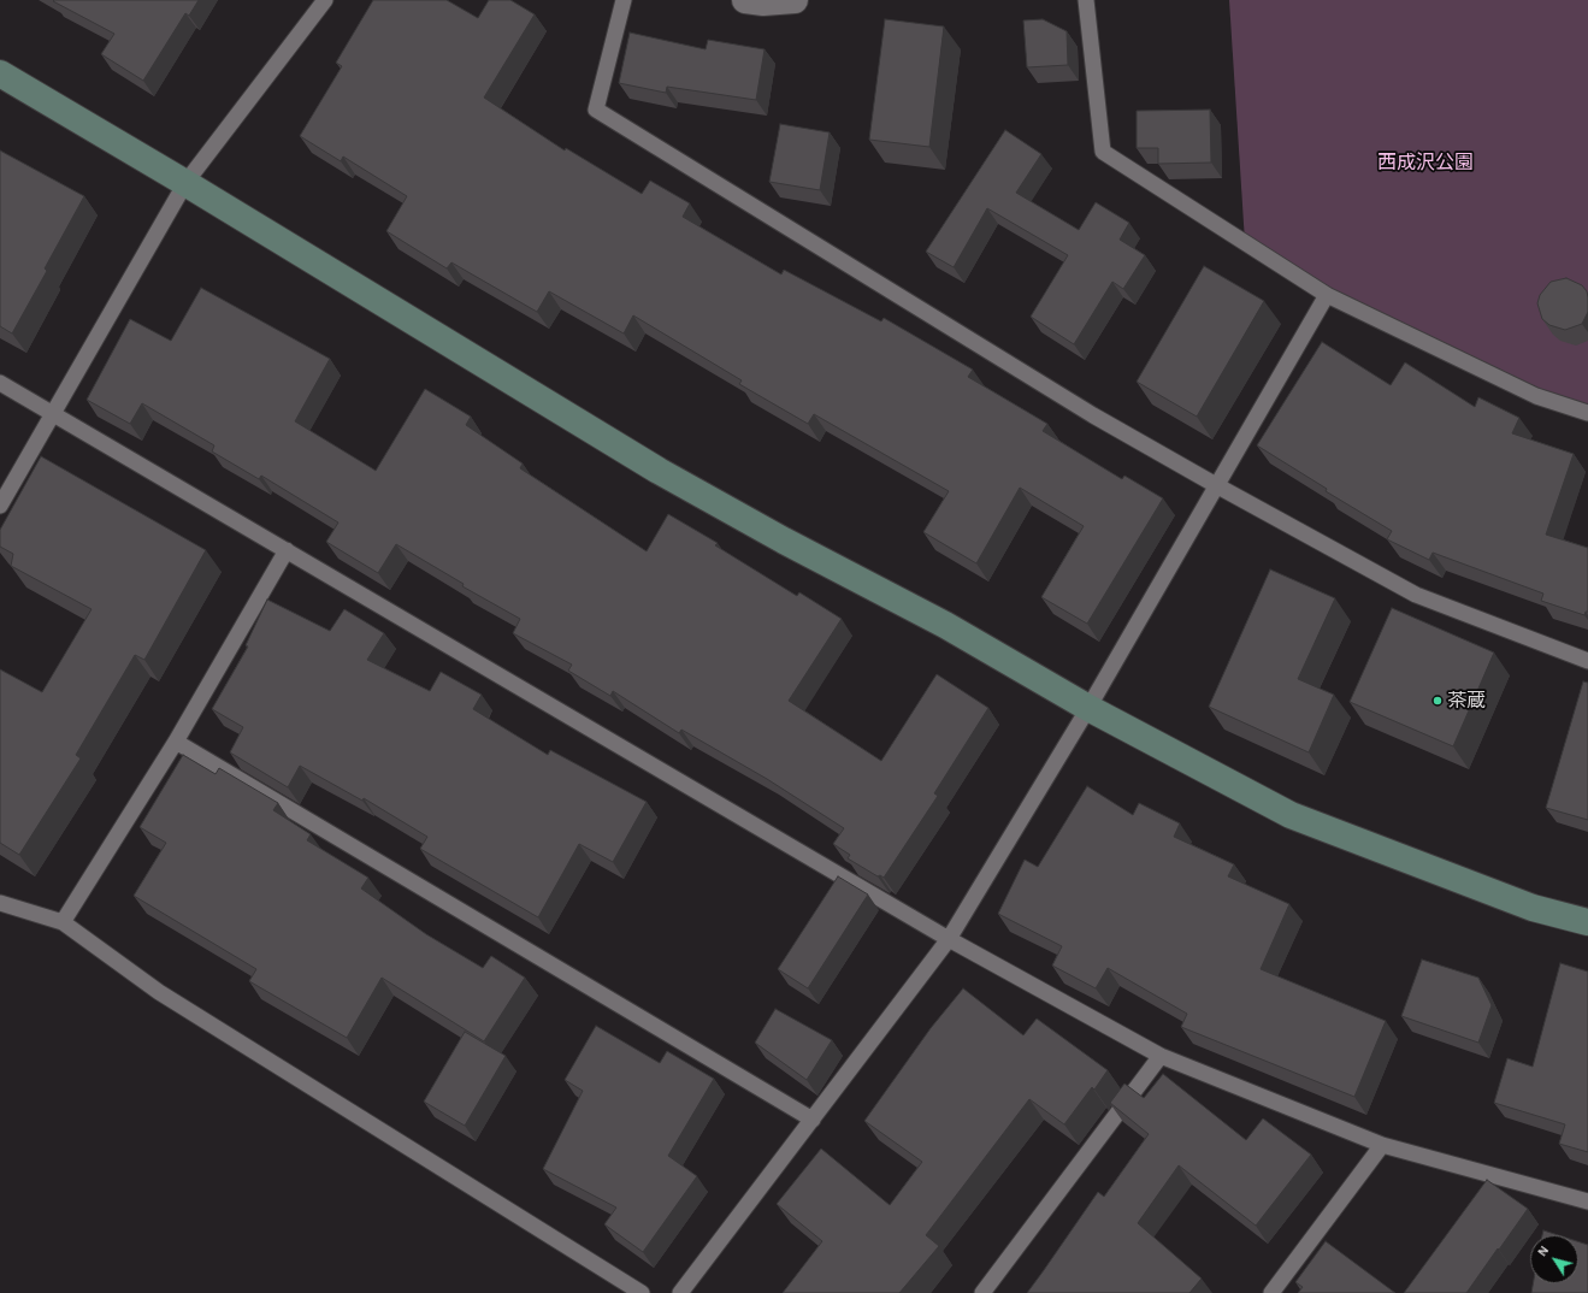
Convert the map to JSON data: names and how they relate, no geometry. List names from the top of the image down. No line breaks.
{"parks":["西成沢公園"],"places":["茶蔵"],"north":"top left"}
